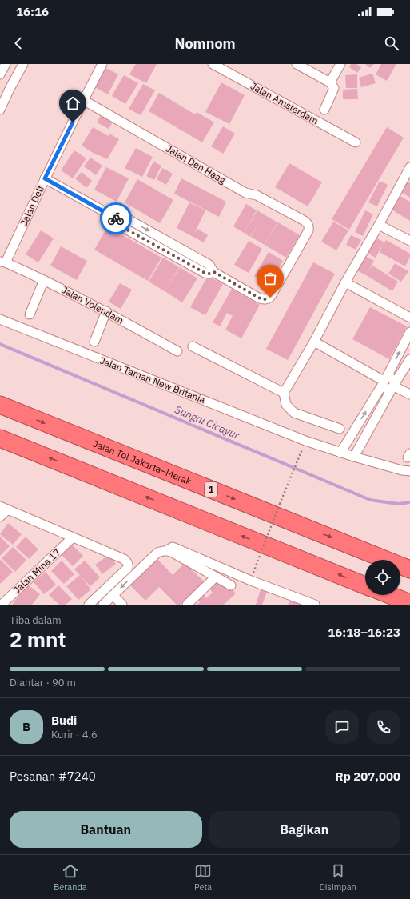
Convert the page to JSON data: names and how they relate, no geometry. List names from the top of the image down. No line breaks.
{"streets":{"highway":["Jalan Tol Jakarta–Merak","1"],"street":["Jalan Amsterdam","Jalan Den Haag","Jalan Delf","Jalan Volendam","Jalan Taman New Britania","Jalan Mina 17"]},"crossings":[["Jalan Den Haag","Jalan Delf"],["Jalan Delf","Jalan Volendam"]],"water":["Sungai Cicayur"],"page":{"status":"16:16","header":"Nomnom","heading":["2 mnt","Tiba dalam","16:18–16:23"],"panel":["Budi","Kurir · 4.6","Pesanan #7240","Rp 207,000"],"bar":"Diantar · 90 m","round":"B","buttons":["Bantuan","Bagikan"],"tabs":["Beranda","Peta","Disimpan"]}}
